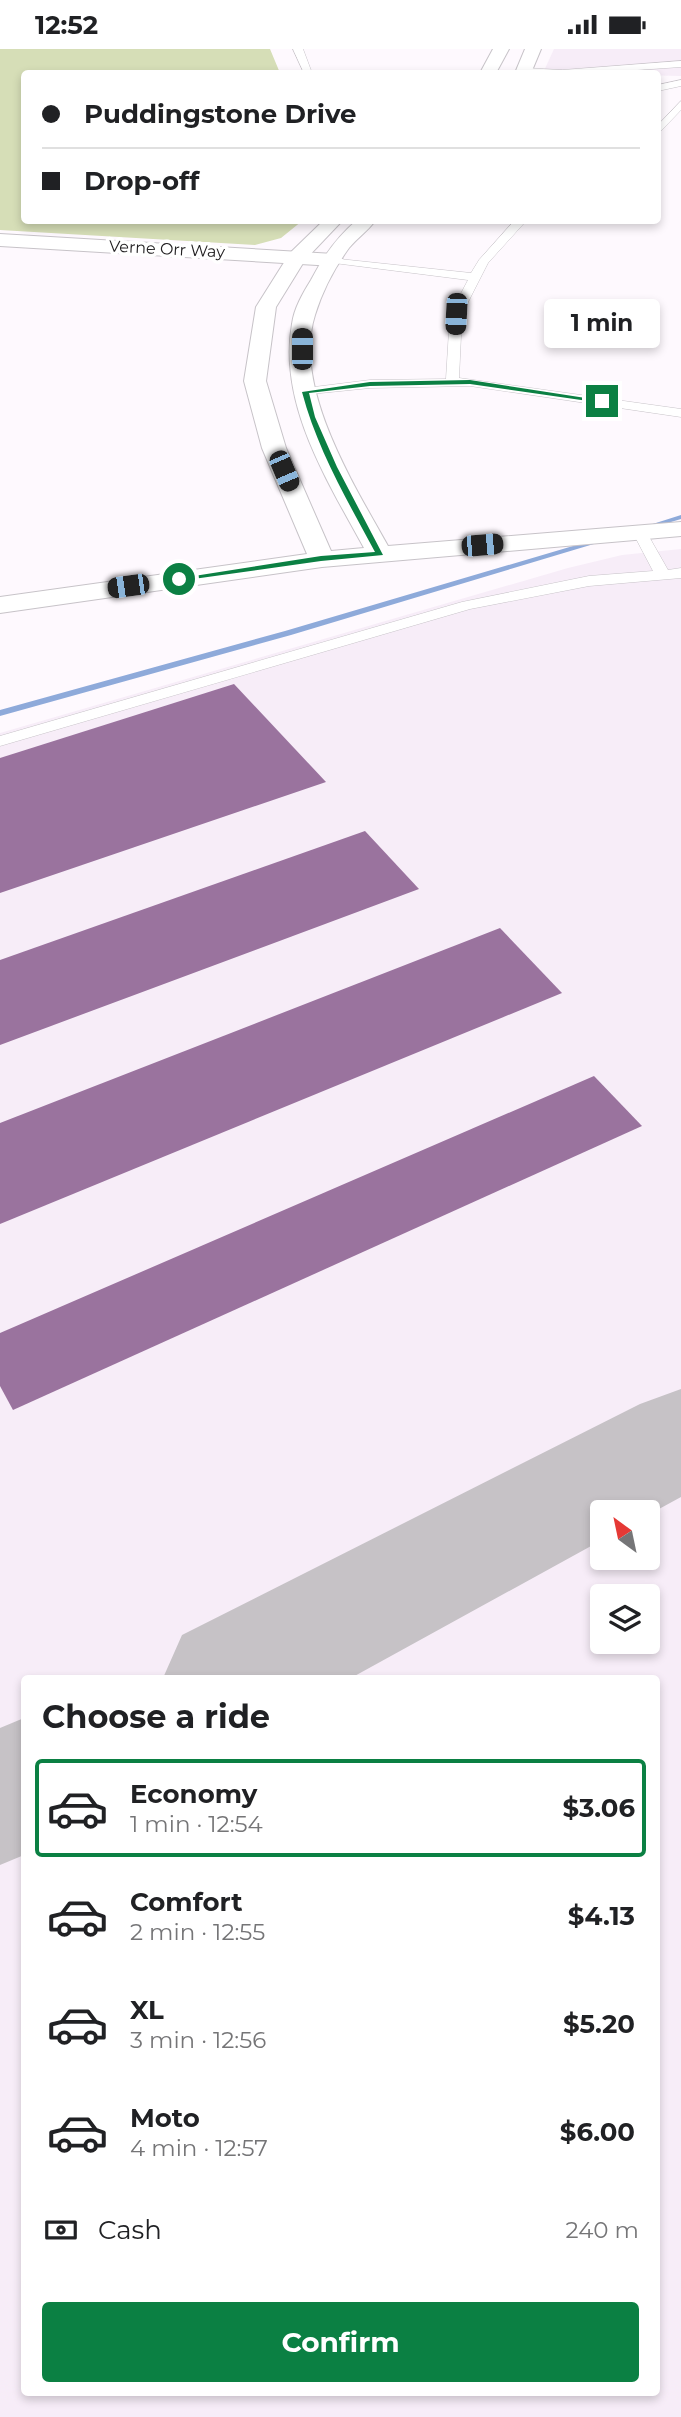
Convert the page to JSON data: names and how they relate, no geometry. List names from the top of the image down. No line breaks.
{"streets":{"street":["Verne Orr Way"]},"north":"top left","page":{"status":"12:52","banner":["Puddingstone Drive","Drop-off"],"bubble":"1 min","heading":"Choose a ride","list":[{"name":"Economy","note":"1 min · 12:54","value":"$3.06"},{"name":"Comfort","note":"2 min · 12:55","value":"$4.13"},{"name":"XL","note":"3 min · 12:56","value":"$5.20"},{"name":"Moto","note":"4 min · 12:57","value":"$6.00"}],"pay":["Cash","240 m"],"buttons":"Confirm"}}
